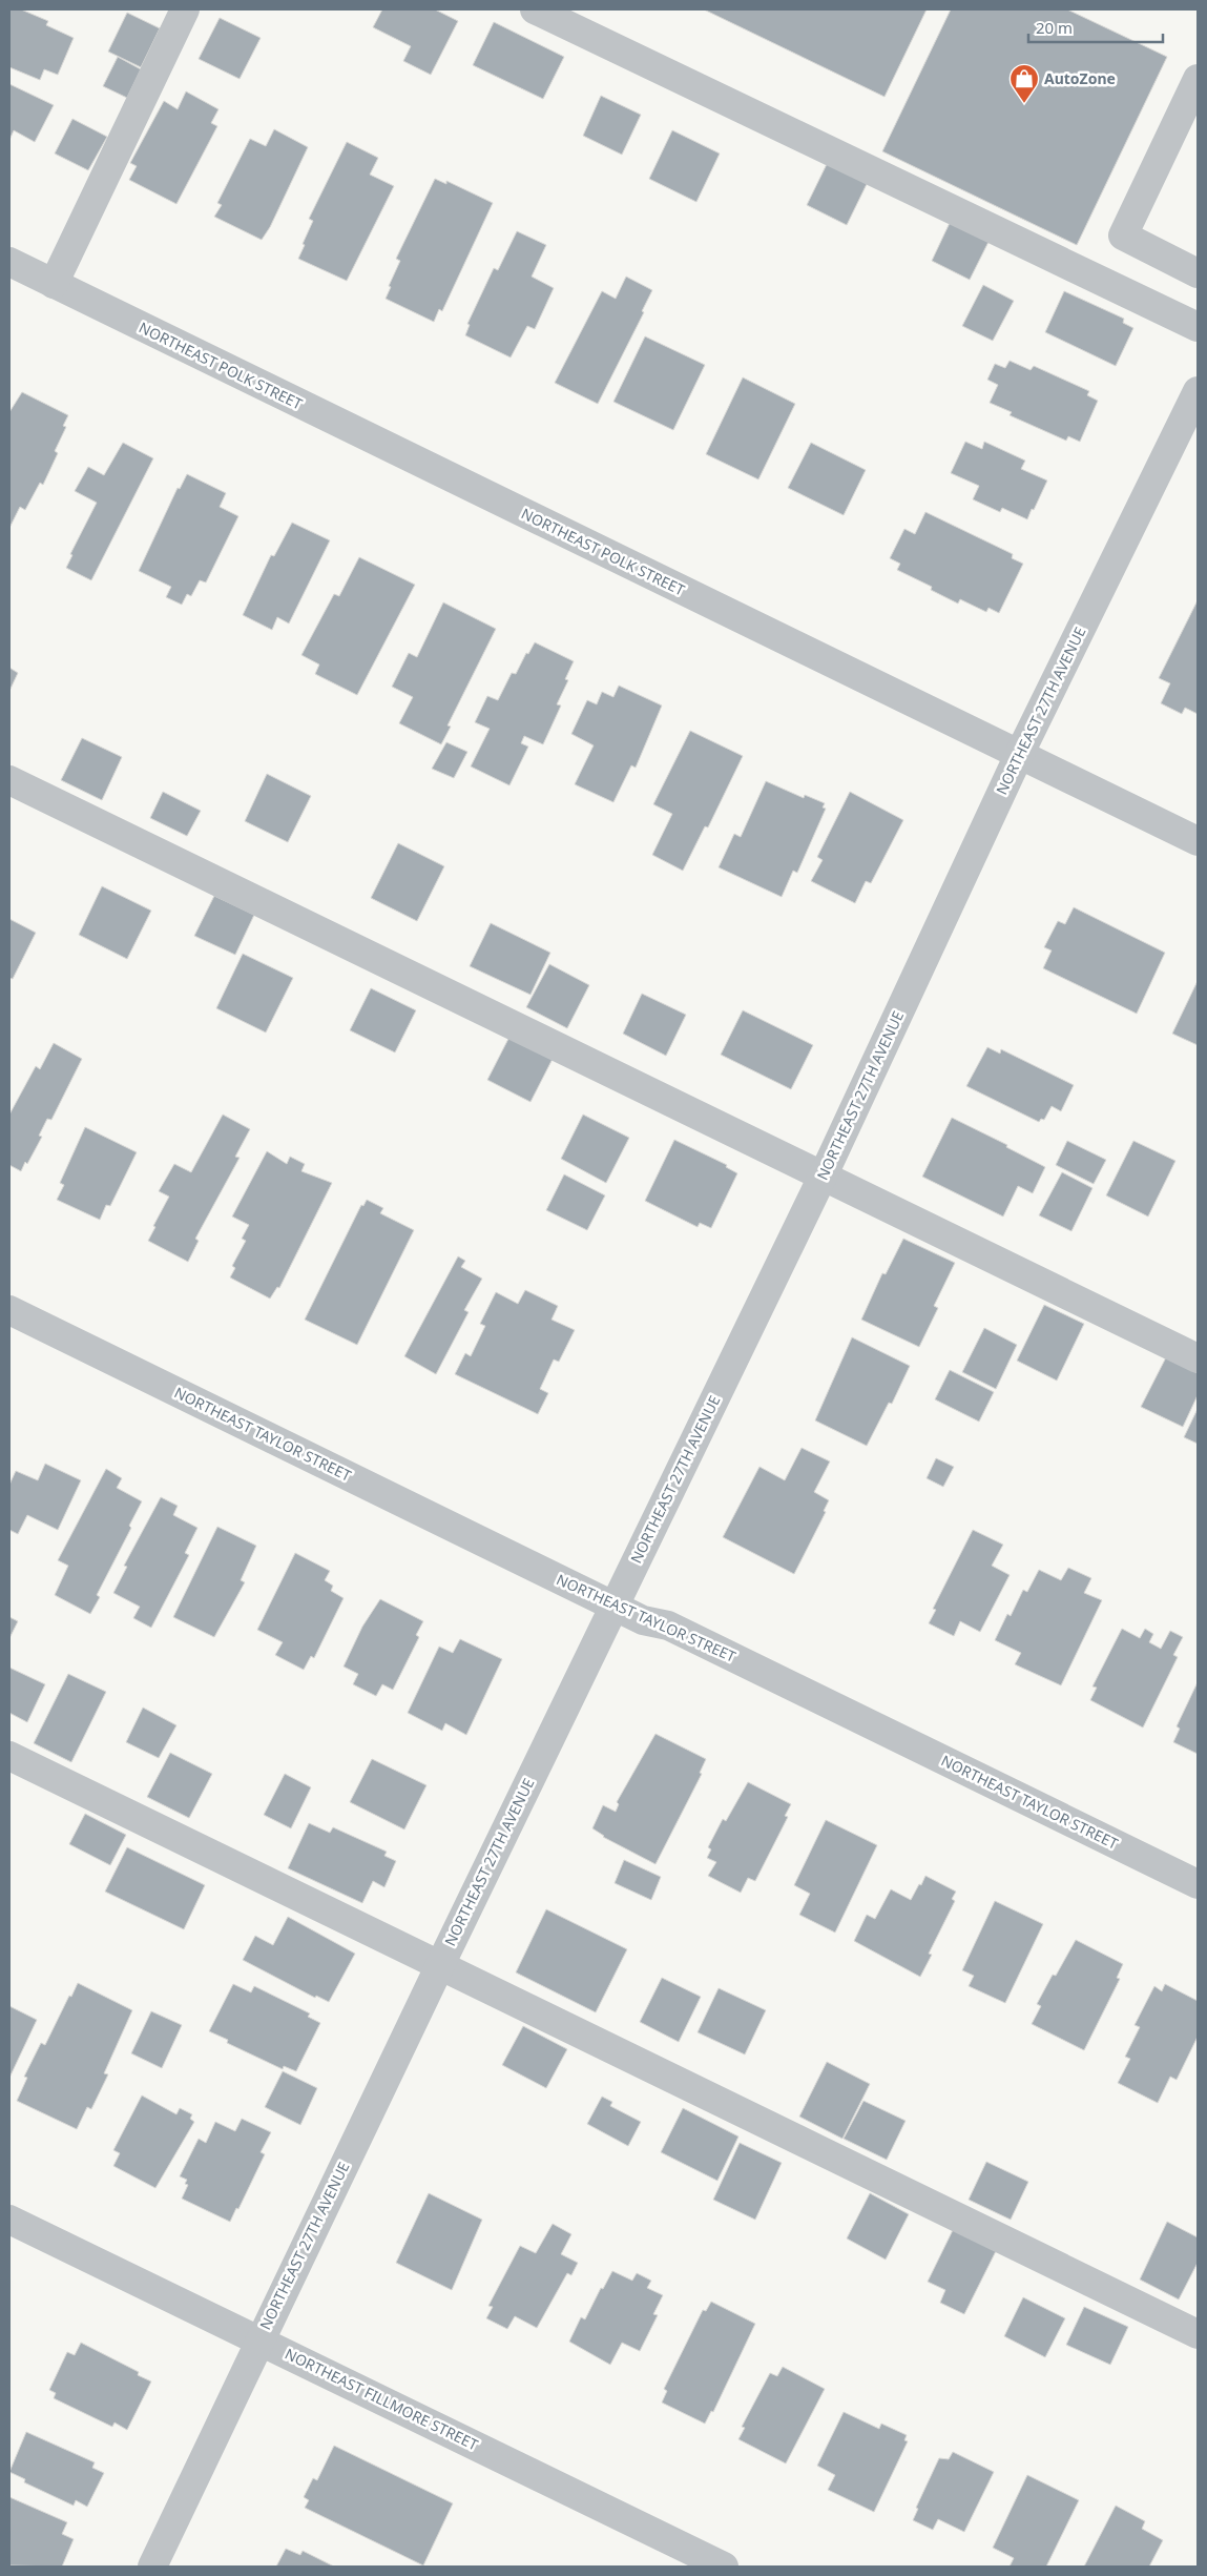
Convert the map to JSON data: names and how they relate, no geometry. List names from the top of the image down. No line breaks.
{"streets":{"street":["NORTHEAST POLK STREET","NORTHEAST 27TH AVENUE","NORTHEAST TAYLOR STREET","NORTHEAST FILLMORE STREET"]},"crossings":[["NORTHEAST POLK STREET","NORTHEAST 27TH AVENUE"],["NORTHEAST 27TH AVENUE","NORTHEAST TAYLOR STREET"],["NORTHEAST 27TH AVENUE","NORTHEAST FILLMORE STREET"]],"places":{"shop":["AutoZone"]},"scale_bar":"20 m"}
